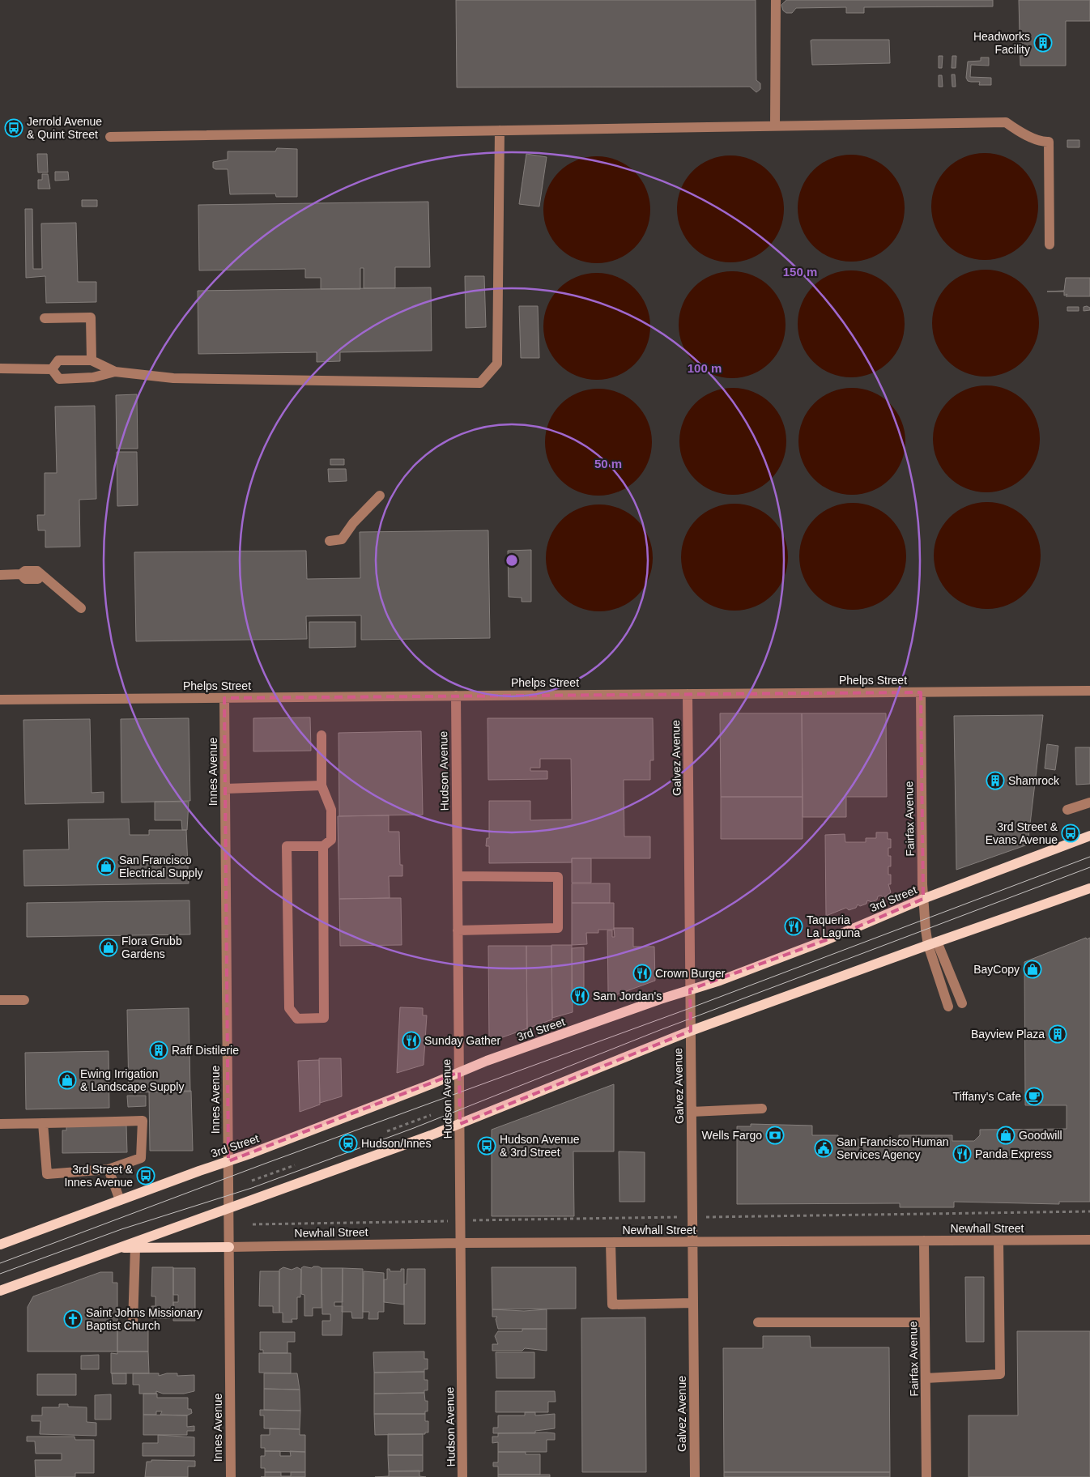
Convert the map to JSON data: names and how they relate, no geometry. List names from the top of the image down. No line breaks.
{"streets":{"main road":["3rd Street"],"street":["Phelps Street","Galvez Avenue","Hudson Avenue","Innes Avenue","Fairfax Avenue","Newhall Street"]},"crossings":[["Phelps Street","Galvez Avenue"],["Phelps Street","Hudson Avenue"],["Phelps Street","Innes Avenue"],["Phelps Street","Fairfax Avenue"],["Galvez Avenue","3rd Street"],["Galvez Avenue","Newhall Street"],["Hudson Avenue","3rd Street"],["Hudson Avenue","Newhall Street"],["Innes Avenue","3rd Street"],["Innes Avenue","Newhall Street"],["Fairfax Avenue","3rd Street"],["Fairfax Avenue","Newhall Street"]],"places":{"building":["Headworks Facility","Shamrock","Bayview Plaza","Raff Distilerie"],"bus stop":["Jerrold Avenue & Quint Street","3rd Street & Evans Avenue","Hudson Avenue & 3rd Street","3rd Street & Innes Avenue"],"shop":["San Francisco Electrical Supply","Flora Grubb Gardens","BayCopy","Ewing Irrigation & Landscape Supply","Goodwill"],"restaurant":["Taqueria La Laguna","Crown Burger","Sam Jordan's","Sunday Gather","Panda Express"],"cafe":["Tiffany's Cafe"],"bank":["Wells Fargo"],"station":["Hudson/Innes"],"public building":["San Francisco Human Services Agency"],"church":["Saint Johns Missionary Baptist Church"]},"rings":["150 m","100 m","50 m"]}
